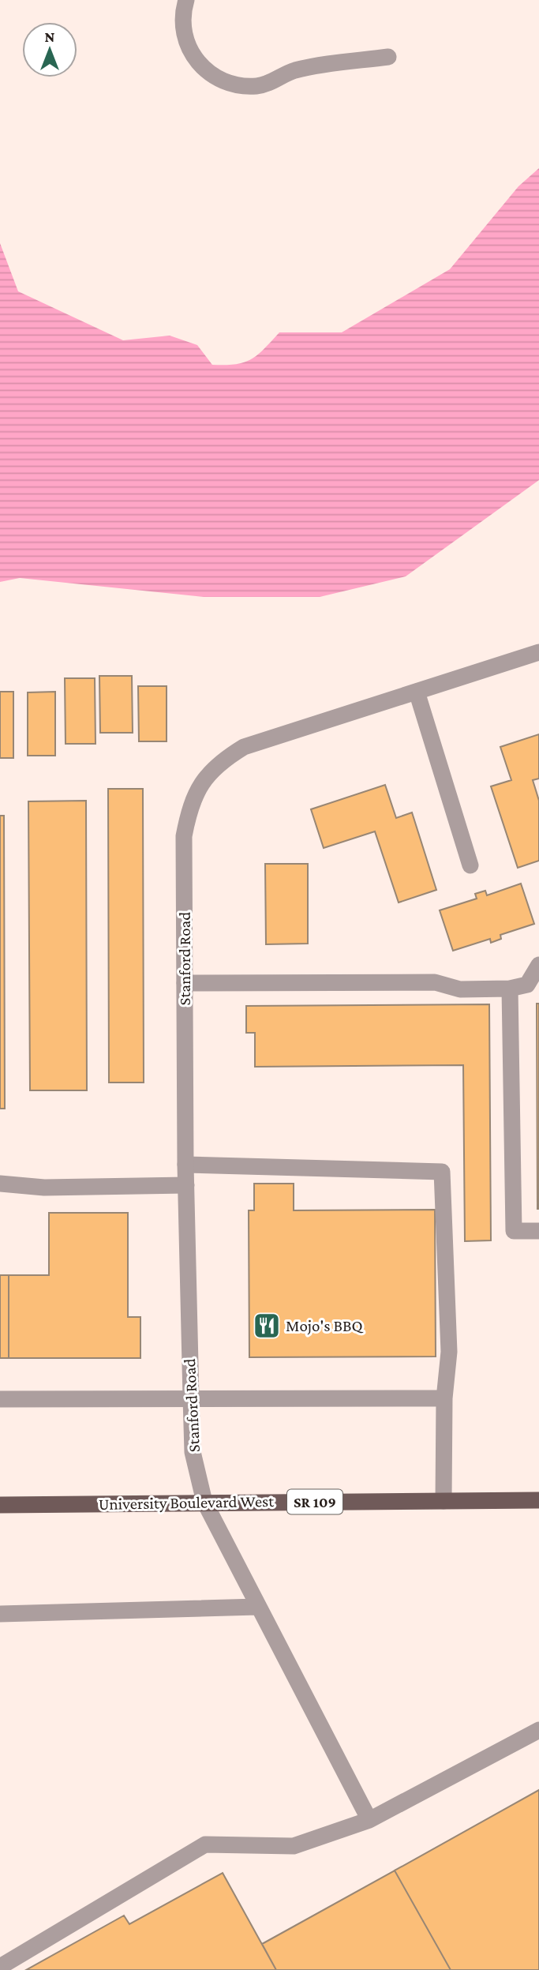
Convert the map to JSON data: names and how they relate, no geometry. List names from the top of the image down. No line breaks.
{"streets":{"main road":["SR 109","University Boulevard West"],"street":["Stanford Road"]},"crossings":[["Stanford Road","University Boulevard West"]],"places":{"restaurant":["Mojo's BBQ"]},"north":"top"}
